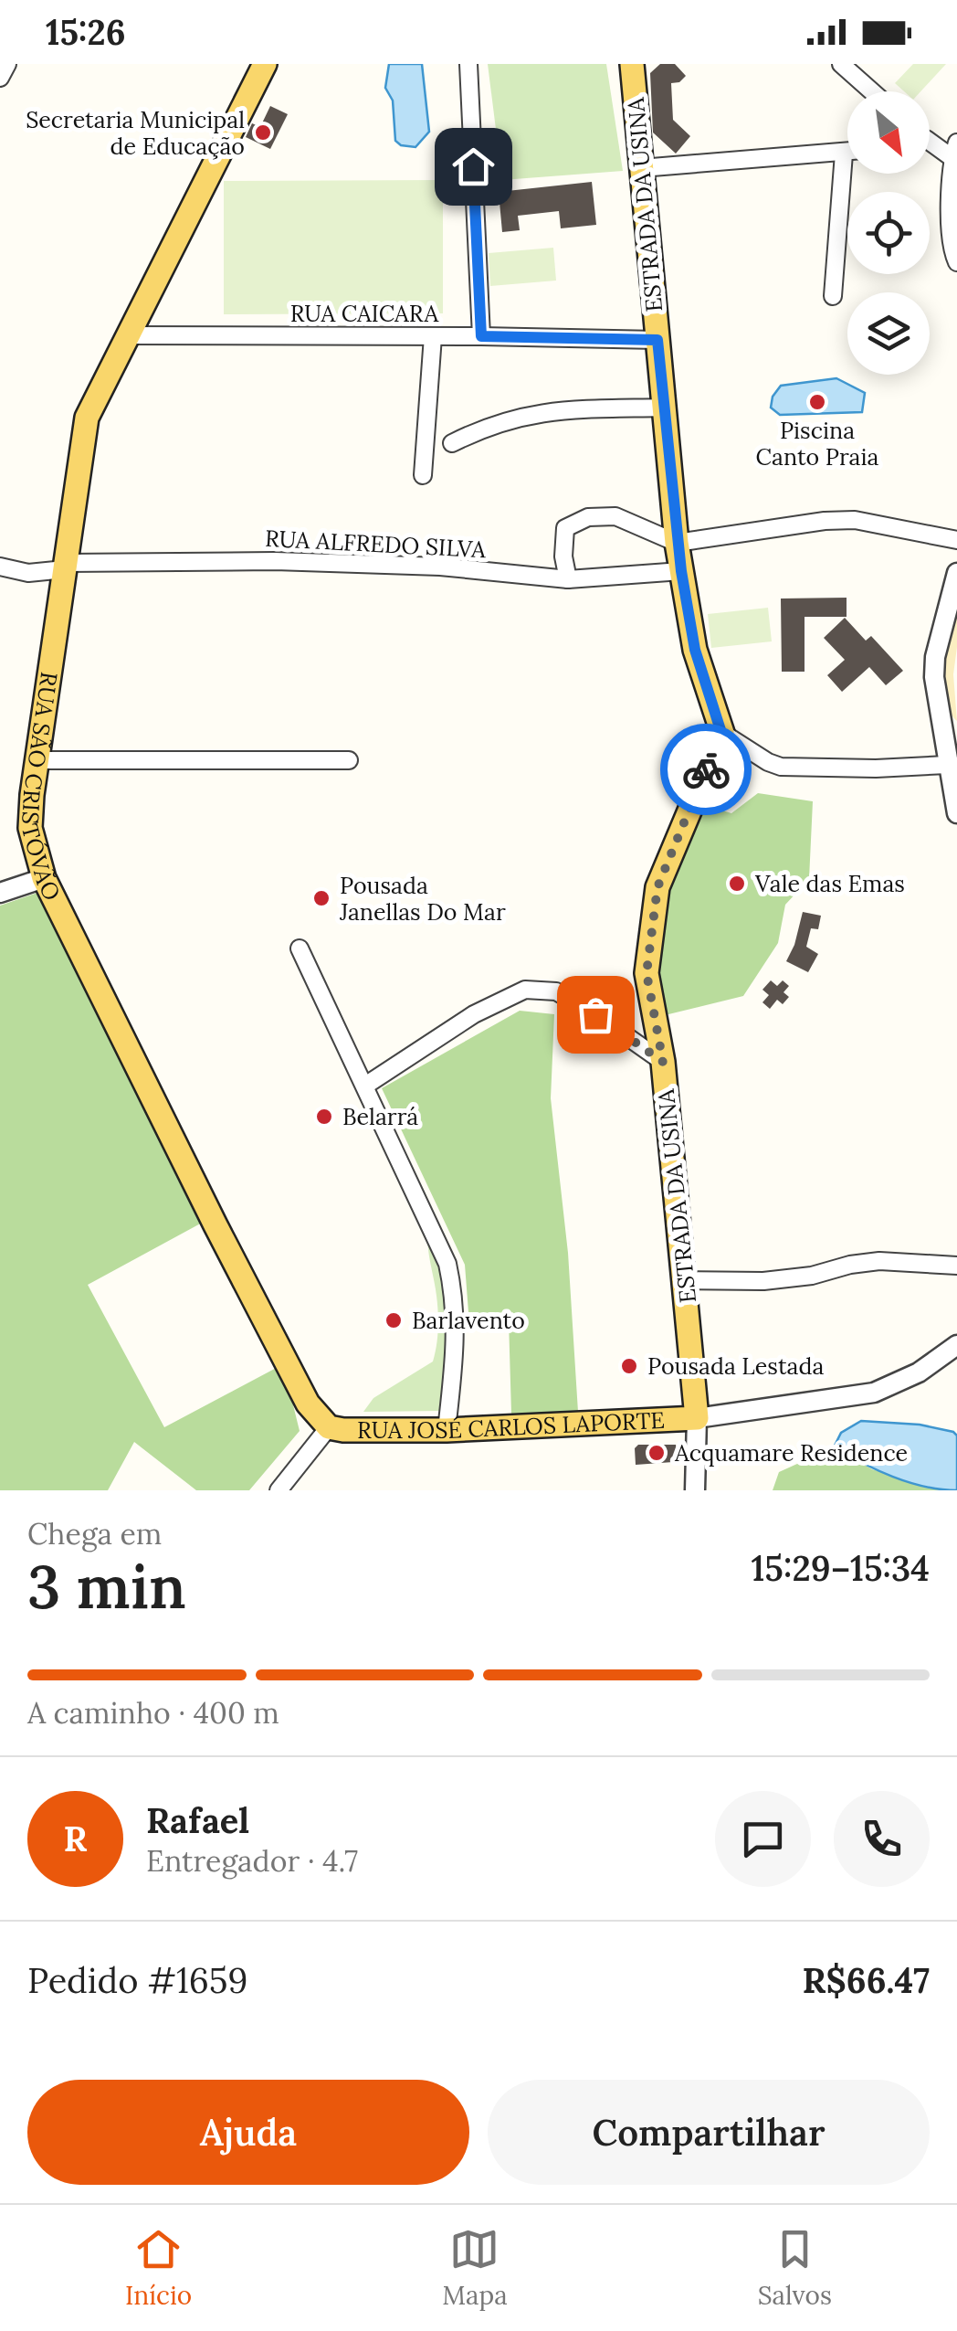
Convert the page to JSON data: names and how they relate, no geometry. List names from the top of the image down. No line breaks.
{"streets":{"main road":["ESTRADA DA USINA","RUA SÃO CRISTÓVÃO","RUA JOSÉ CARLOS LAPORTE"],"street":["RUA CAICARA","RUA ALFREDO SILVA"]},"crossings":[["ESTRADA DA USINA","RUA CAICARA"],["ESTRADA DA USINA","RUA ALFREDO SILVA"],["ESTRADA DA USINA","RUA JOSÉ CARLOS LAPORTE"],["RUA CAICARA","RUA SÃO CRISTÓVÃO"],["RUA ALFREDO SILVA","RUA SÃO CRISTÓVÃO"],["RUA SÃO CRISTÓVÃO","RUA JOSÉ CARLOS LAPORTE"]],"places":["Secretaria Municipal de Educação","Piscina Canto Praia","Vale das Emas","Pousada Janellas Do Mar","Belarrá","Barlavento","Pousada Lestada","Acquamare Residence"],"north":"bottom right","page":{"status":"15:26","heading":["3 min","Chega em","15:29–15:34"],"panel":["Rafael","Entregador · 4.7","Pedido #1659","R$66.47"],"bar":"A caminho · 400 m","round":"R","buttons":["Ajuda","Compartilhar"],"tabs":["Início","Mapa","Salvos"]}}
